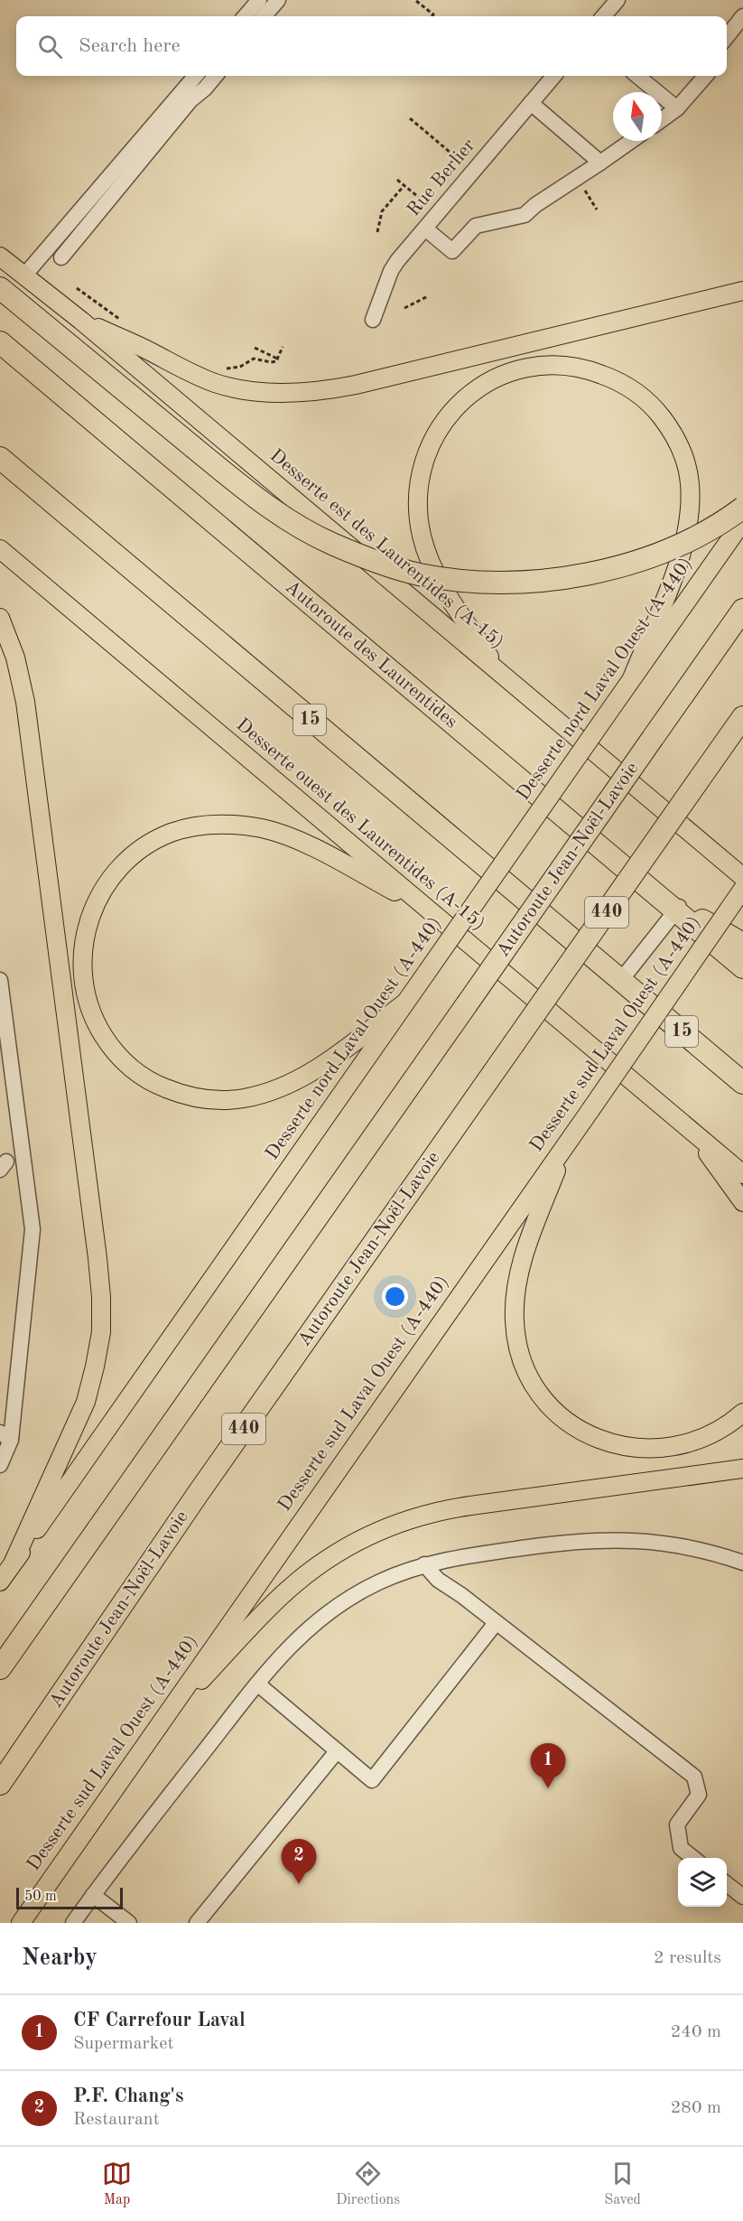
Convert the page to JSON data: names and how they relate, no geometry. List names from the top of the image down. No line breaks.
{"streets":{"highway":["Autoroute des Laurentides","15","Autoroute Jean-Noël-Lavoie","440"],"main road":["Desserte est des Laurentides (A-15)","Desserte nord Laval Ouest (A-440)","Desserte ouest des Laurentides (A-15)","Desserte sud Laval Ouest (A-440)"],"street":["Rue Berlier"]},"scale_bar":"50 m","north":"top","page":{"search":"Search here","pins":["1","2"],"scale":"50 m","heading":["Nearby","2 results"],"list":[{"mark":"1","name":"CF Carrefour Laval","note":"Supermarket","value":"240 m"},{"mark":"2","name":"P.F. Chang's","note":"Restaurant","value":"280 m"}],"nav":["Map","Directions","Saved"]}}
